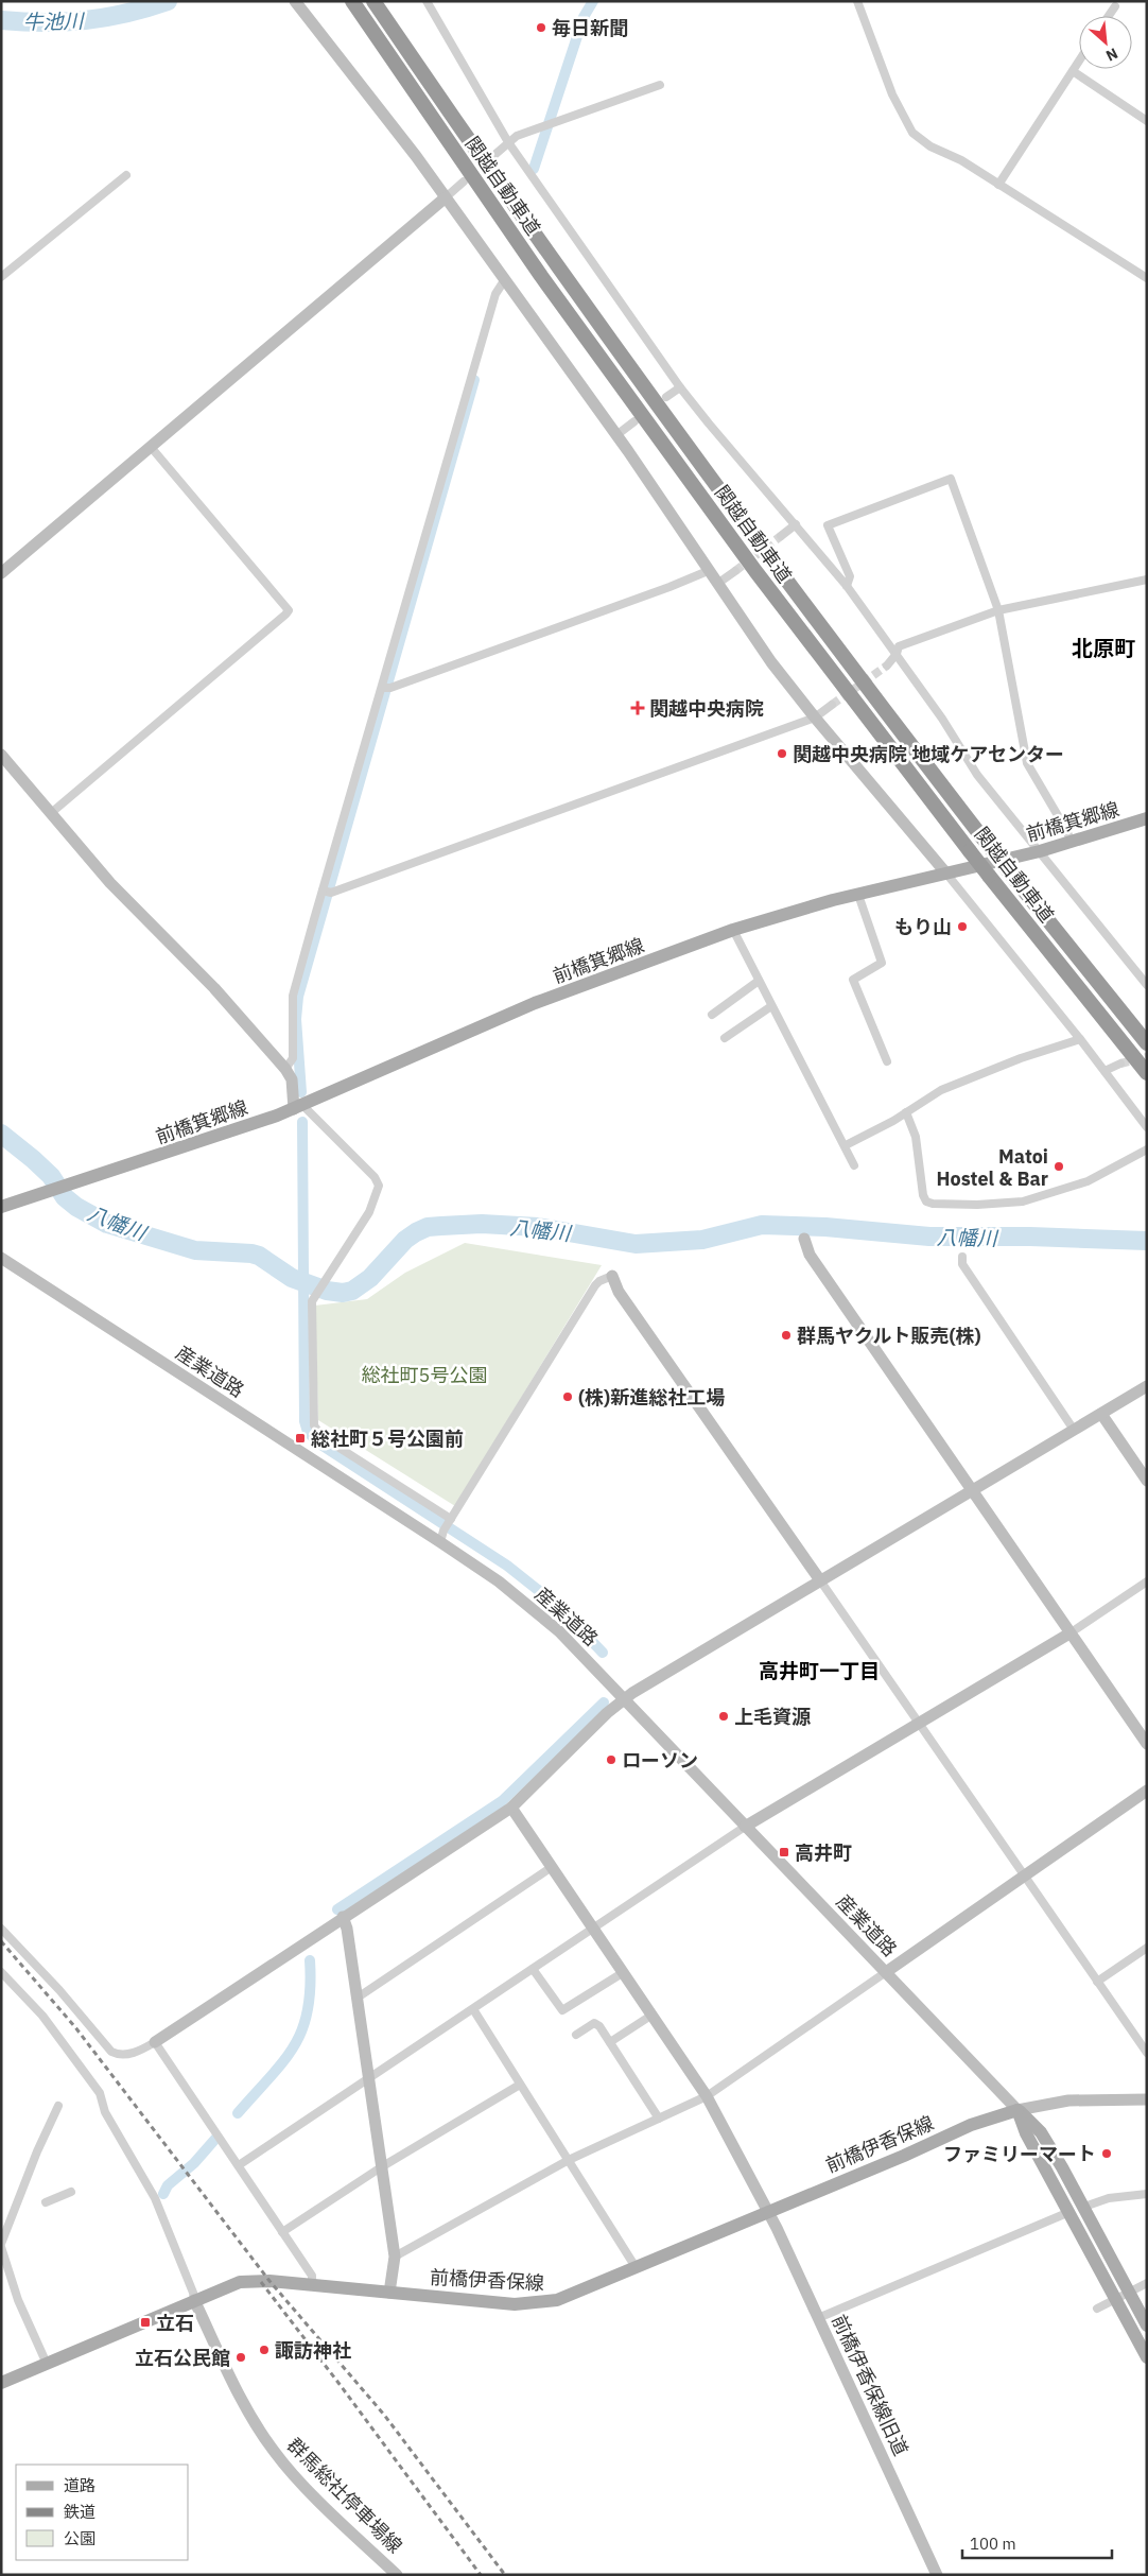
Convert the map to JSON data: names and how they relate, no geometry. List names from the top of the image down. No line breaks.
{"streets":{"highway":["関越自動車道"],"main road":["前橋箕郷線","前橋伊香保線"],"street":["産業道路","前橋伊香保線旧道","群馬総社停車場線"]},"crossings":[["産業道路","前橋伊香保線"],["前橋伊香保線","前橋伊香保線旧道"],["前橋伊香保線","群馬総社停車場線"]],"districts":["北原町","高井町一丁目"],"water":["牛池川","八幡川"],"parks":["総社町5号公園"],"places":{"other":["毎日新聞","関越中央病院 地域ケアセンター","もり山","Matoi Hostel & Bar","群馬ヤクルト販売(株)","(株)新進総社工場","上毛資源","ローソン","ファミリーマート","諏訪神社","立石公民館"],"health":["関越中央病院"],"transit":["総社町５号公園前","高井町","立石"]},"legend":["道路","鉄道","公園"],"scale_bar":"100 m","north":"bottom right"}
